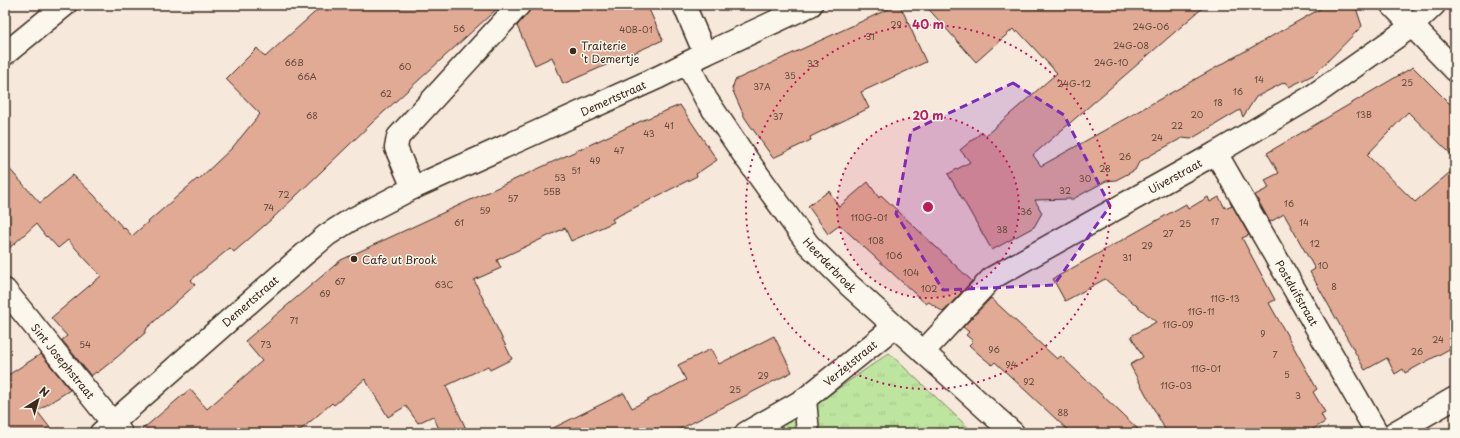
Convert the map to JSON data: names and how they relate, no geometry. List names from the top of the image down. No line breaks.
{"streets":{"street":["Demertstraat","Uiverstraat","Heerderbroek","Postduifstraat","Sint Josephstraat","Verzetstraat"]},"crossings":[["Demertstraat","Heerderbroek"],["Demertstraat","Sint Josephstraat"],["Uiverstraat","Heerderbroek"],["Uiverstraat","Postduifstraat"],["Heerderbroek","Verzetstraat"]],"places":["Traiterie 't Demertje","Cafe ut Brook"],"house_numbers":["29","24G-06","56","40B-01","31","24G-08","66B","24G-10","33","60","35","66A","14","25","24G-12","37A","16","62","18","20","13B","68","37","41","22","43","24","47","26","49","28","51","53","30","32","55B","72","57","16","74","59","36","110G-01","17","61","14","25","38","27","108","12","29","106","31","10","104","67","63C","8","102","69","11G-13","11G-11","71","11G-09","9","24","54","73","96","26","7","94","11G-01","5","29","92","11G-03","25","3","88"],"north":"top right","rings":["40 m","20 m"]}
